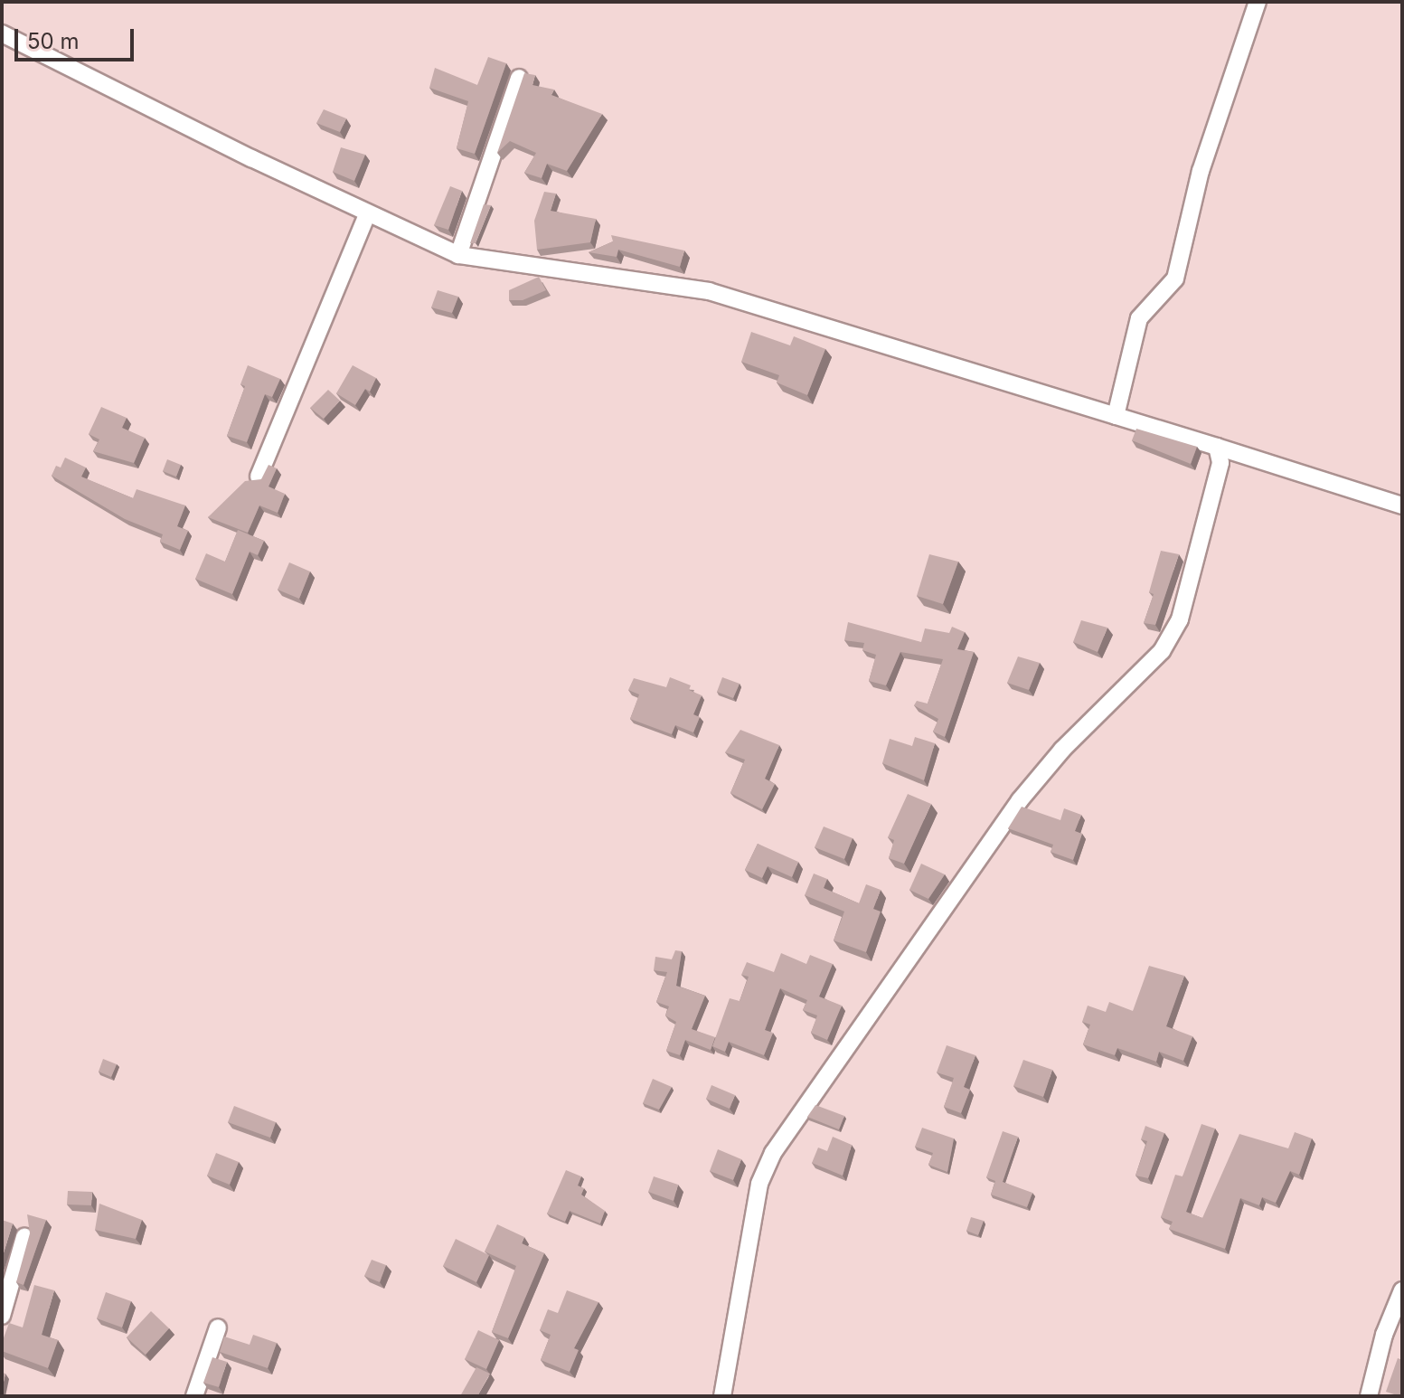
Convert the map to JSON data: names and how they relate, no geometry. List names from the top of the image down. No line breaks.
{"scale_bar":"50 m"}
